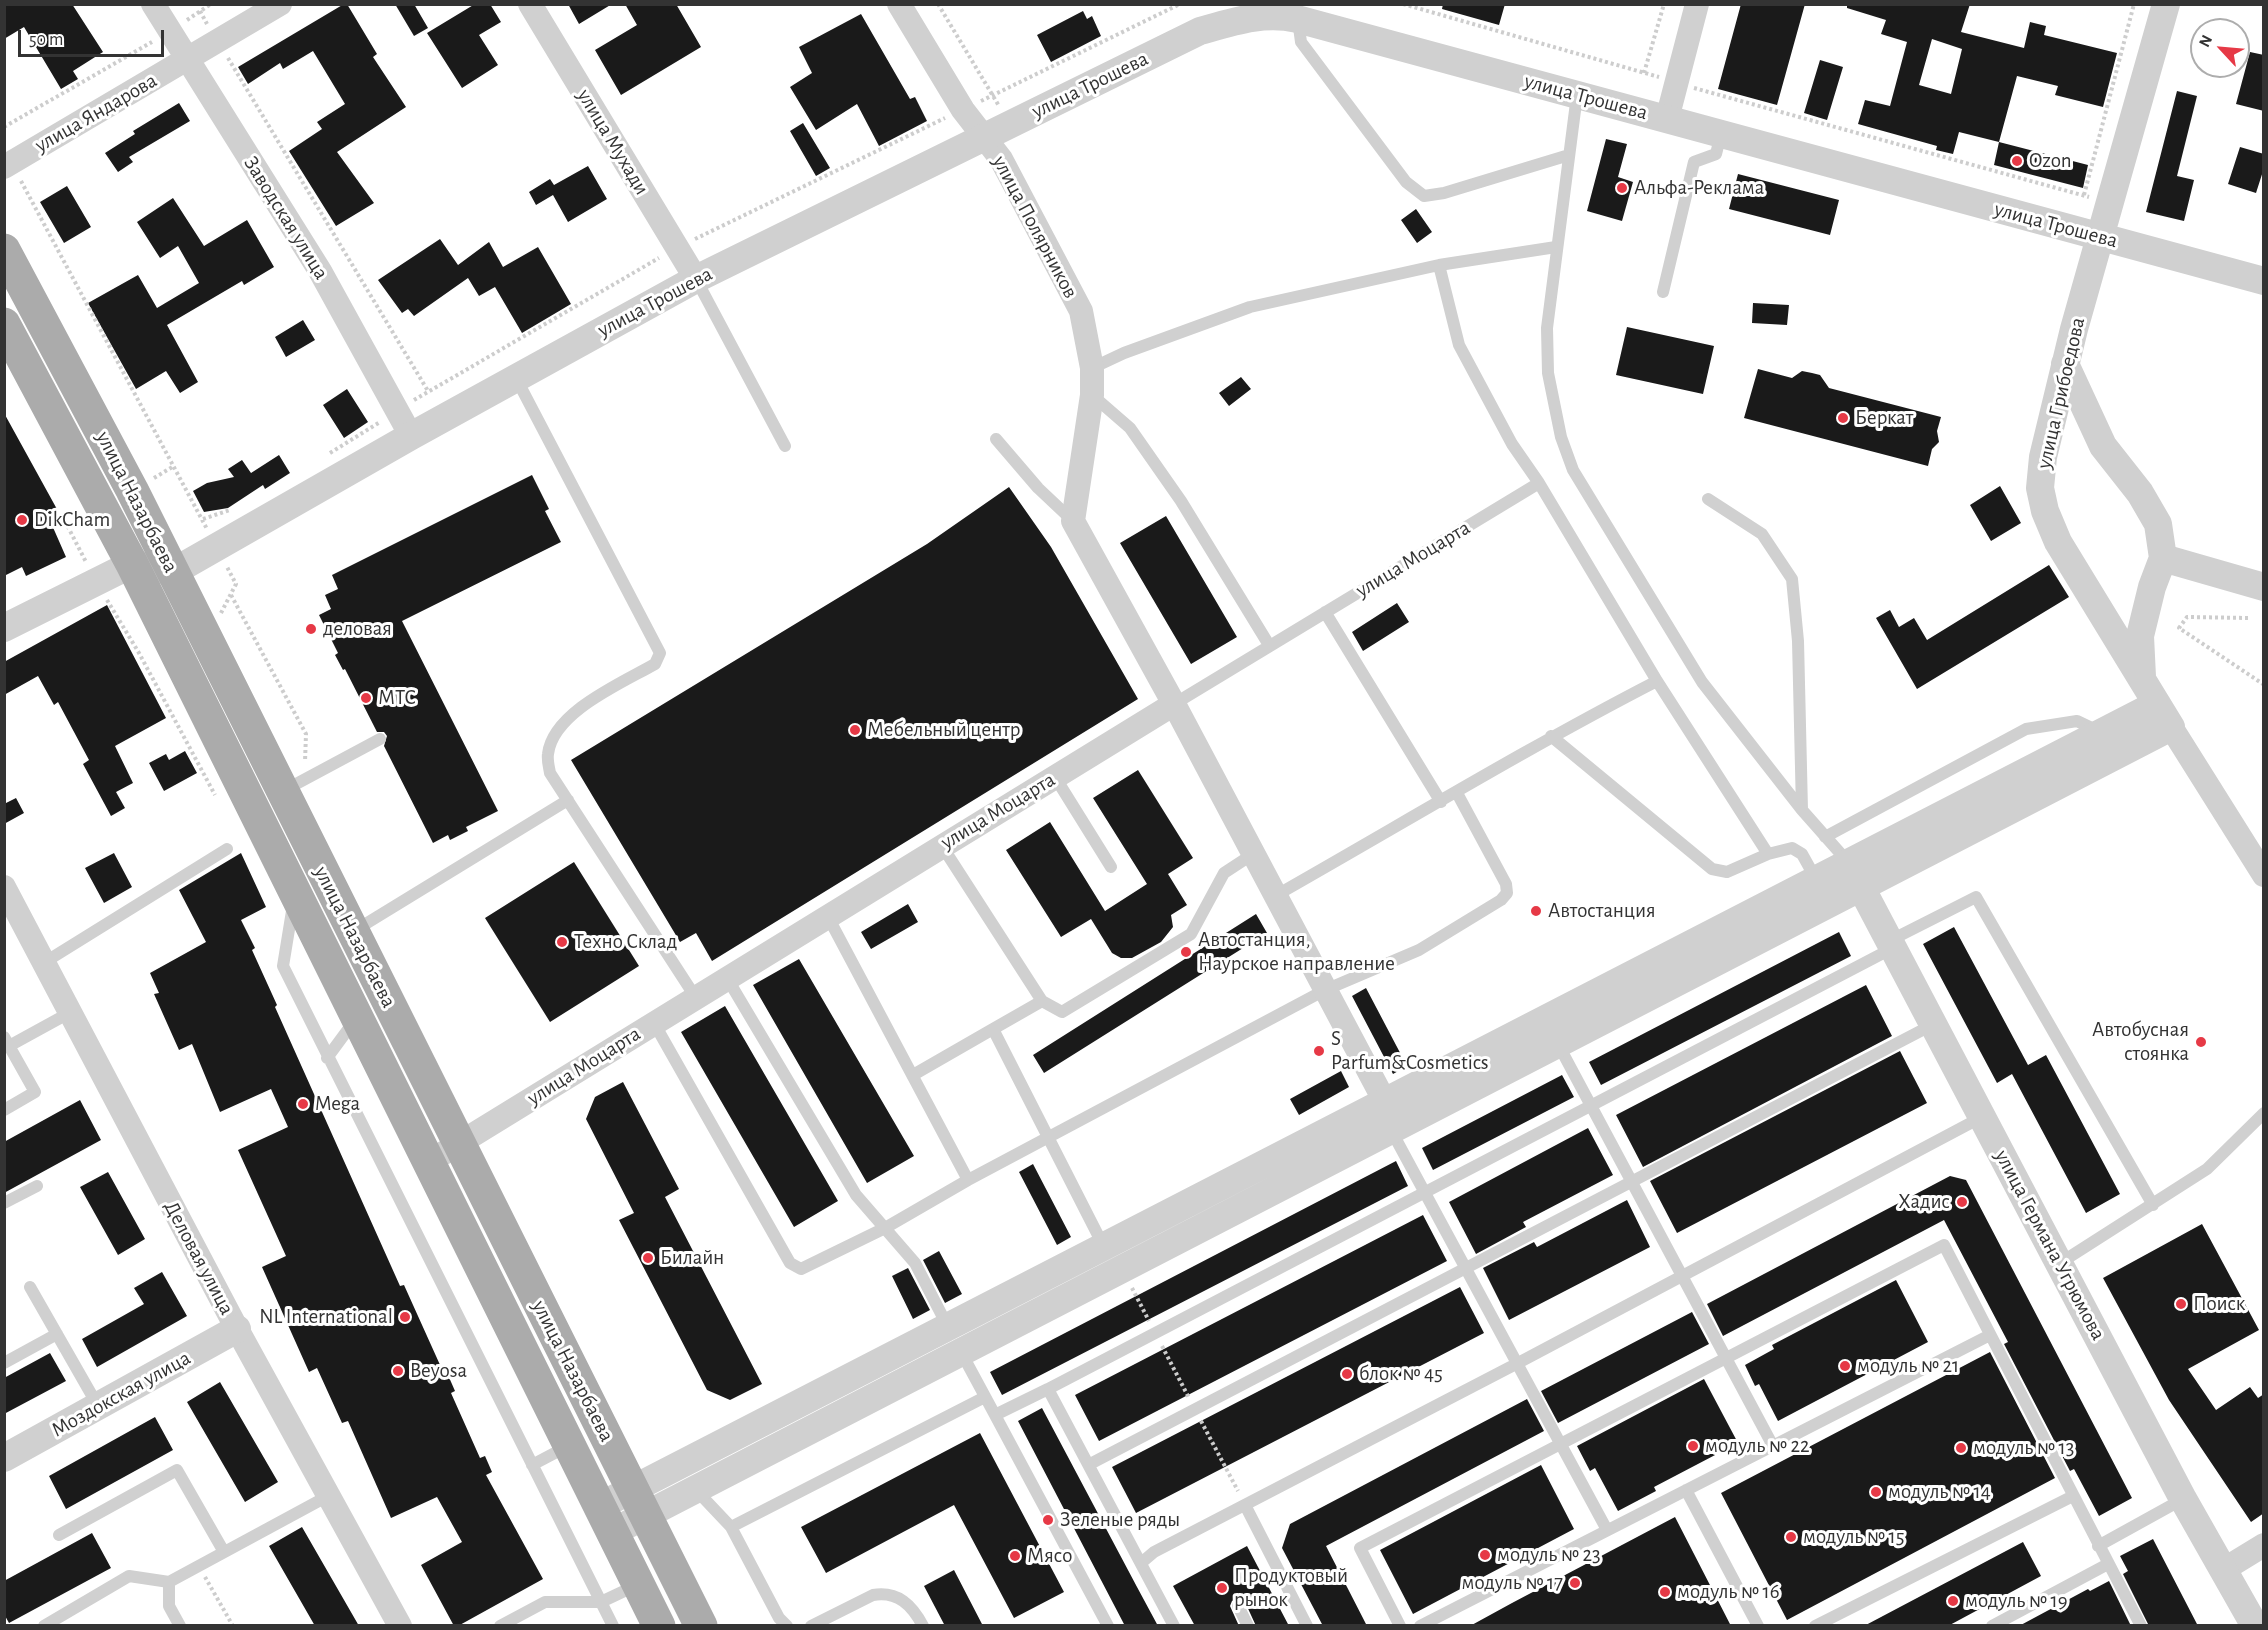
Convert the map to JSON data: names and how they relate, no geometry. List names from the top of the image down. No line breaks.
{"streets":{"main road":["улица Назарбаева"],"street":["улица Трошева","улица Яндарова","улица Мухади","Заводская улица","улица Полярников","улица Грибоедова","улица Моцарта","улица Германа Угрюмова","Деловая улица","Моздокская улица"]},"crossings":[["улица Трошева","улица Мухади"],["улица Трошева","Заводская улица"],["улица Трошева","улица Полярников"],["улица Трошева","улица Грибоедова"],["улица Трошева","улица Назарбаева"],["улица Яндарова","Заводская улица"],["улица Назарбаева","улица Моцарта"],["Деловая улица","Моздокская улица"]],"places":["Ozon","Альфа-Реклама","Беркат","DikCham","деловая","МТС","Мебельный центр","Автостанция","Техно Склад","Автостанция, Наурское направление","Автобусная стоянка","S Parfum&Cosmetics","Mega","Хадис","Билайн","Поиск","NL International","модуль № 21","Beyosa","блок № 45","модуль № 22","модуль № 13","модуль № 14","Зеленые ряды","модуль № 15","модуль № 23","Мясо","модуль № 17","Продуктовый рынок","модуль № 16","модуль № 19"],"scale_bar":"50 m","north":"top left"}
